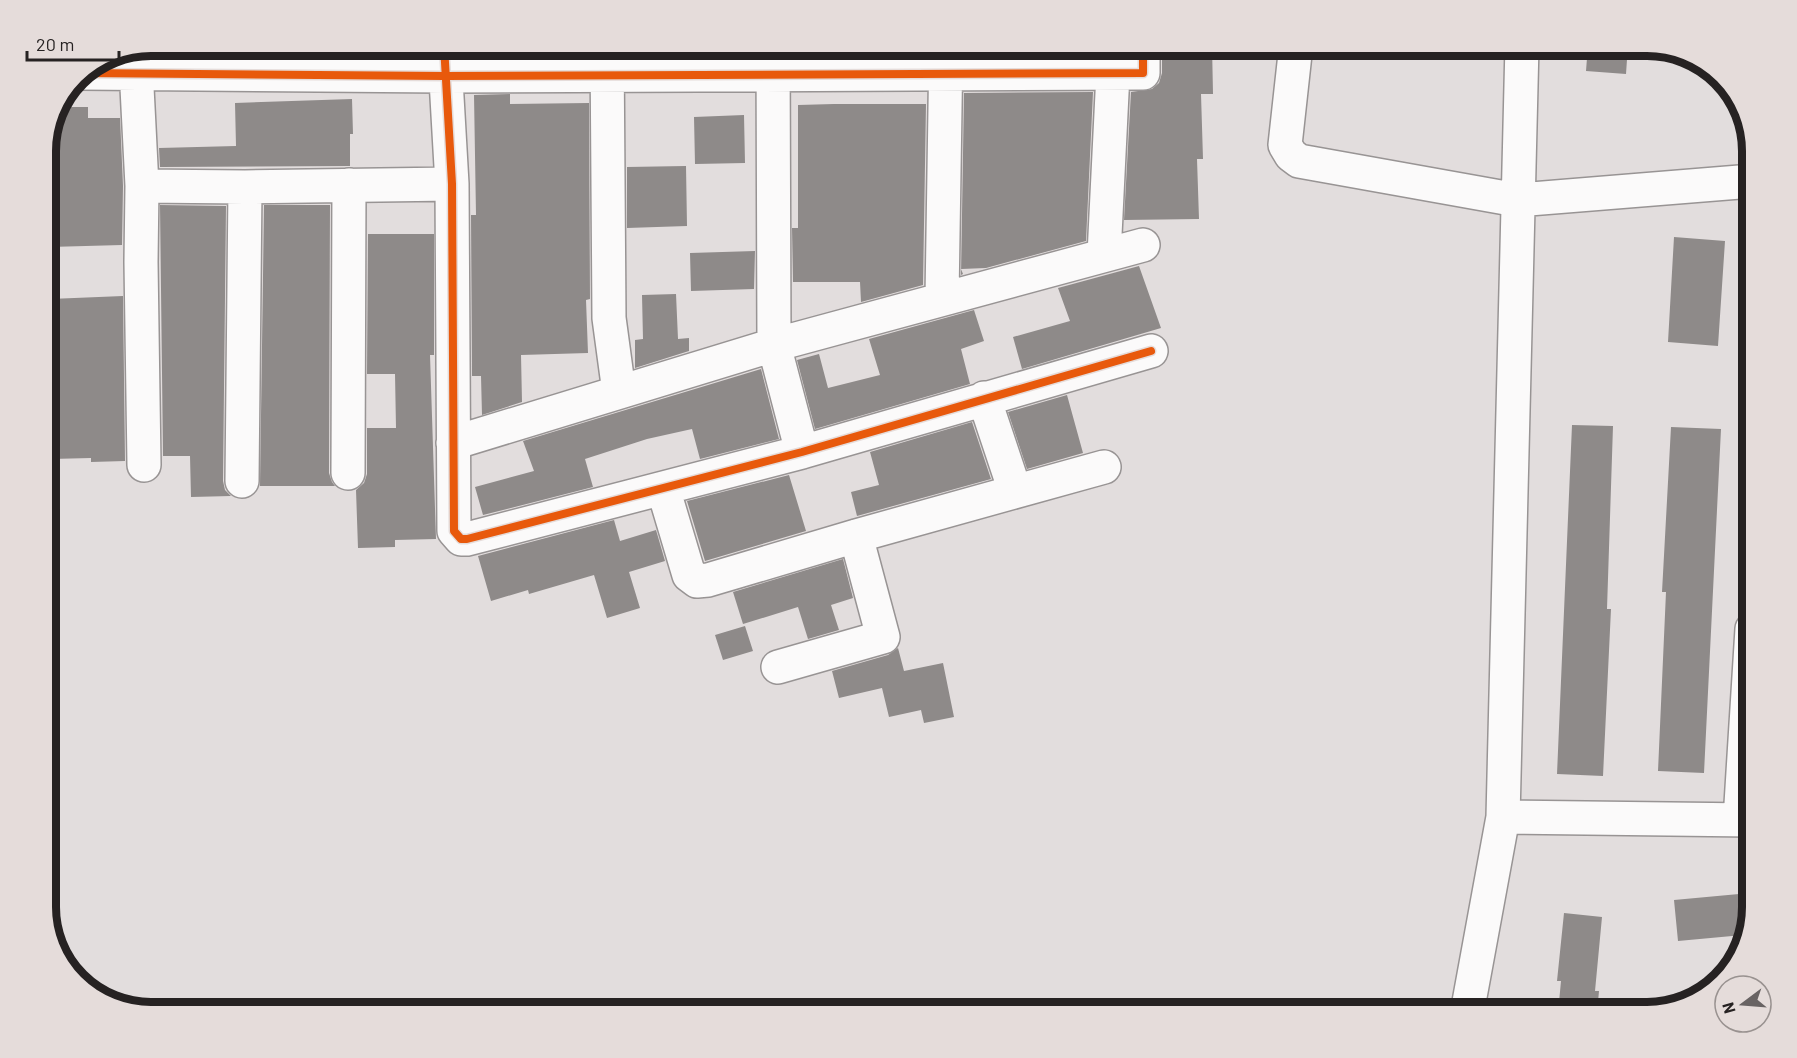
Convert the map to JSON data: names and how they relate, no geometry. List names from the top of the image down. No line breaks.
{"scale_bar":"20 m","north":"left"}
